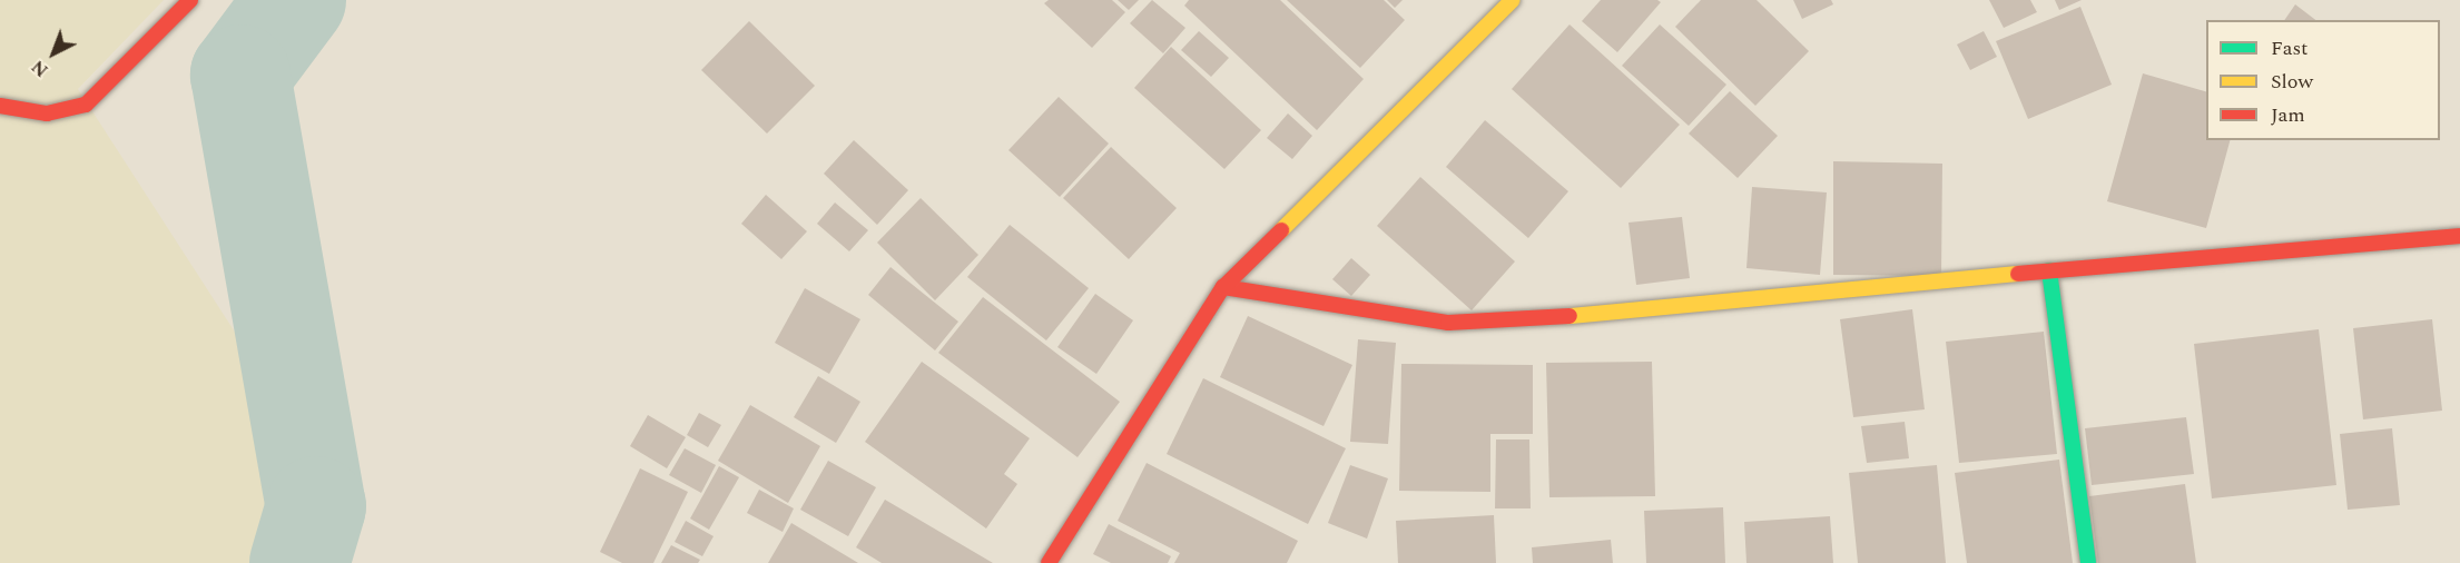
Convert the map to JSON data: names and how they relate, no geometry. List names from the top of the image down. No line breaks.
{"legend":["Fast","Slow","Jam"],"north":"bottom left"}
